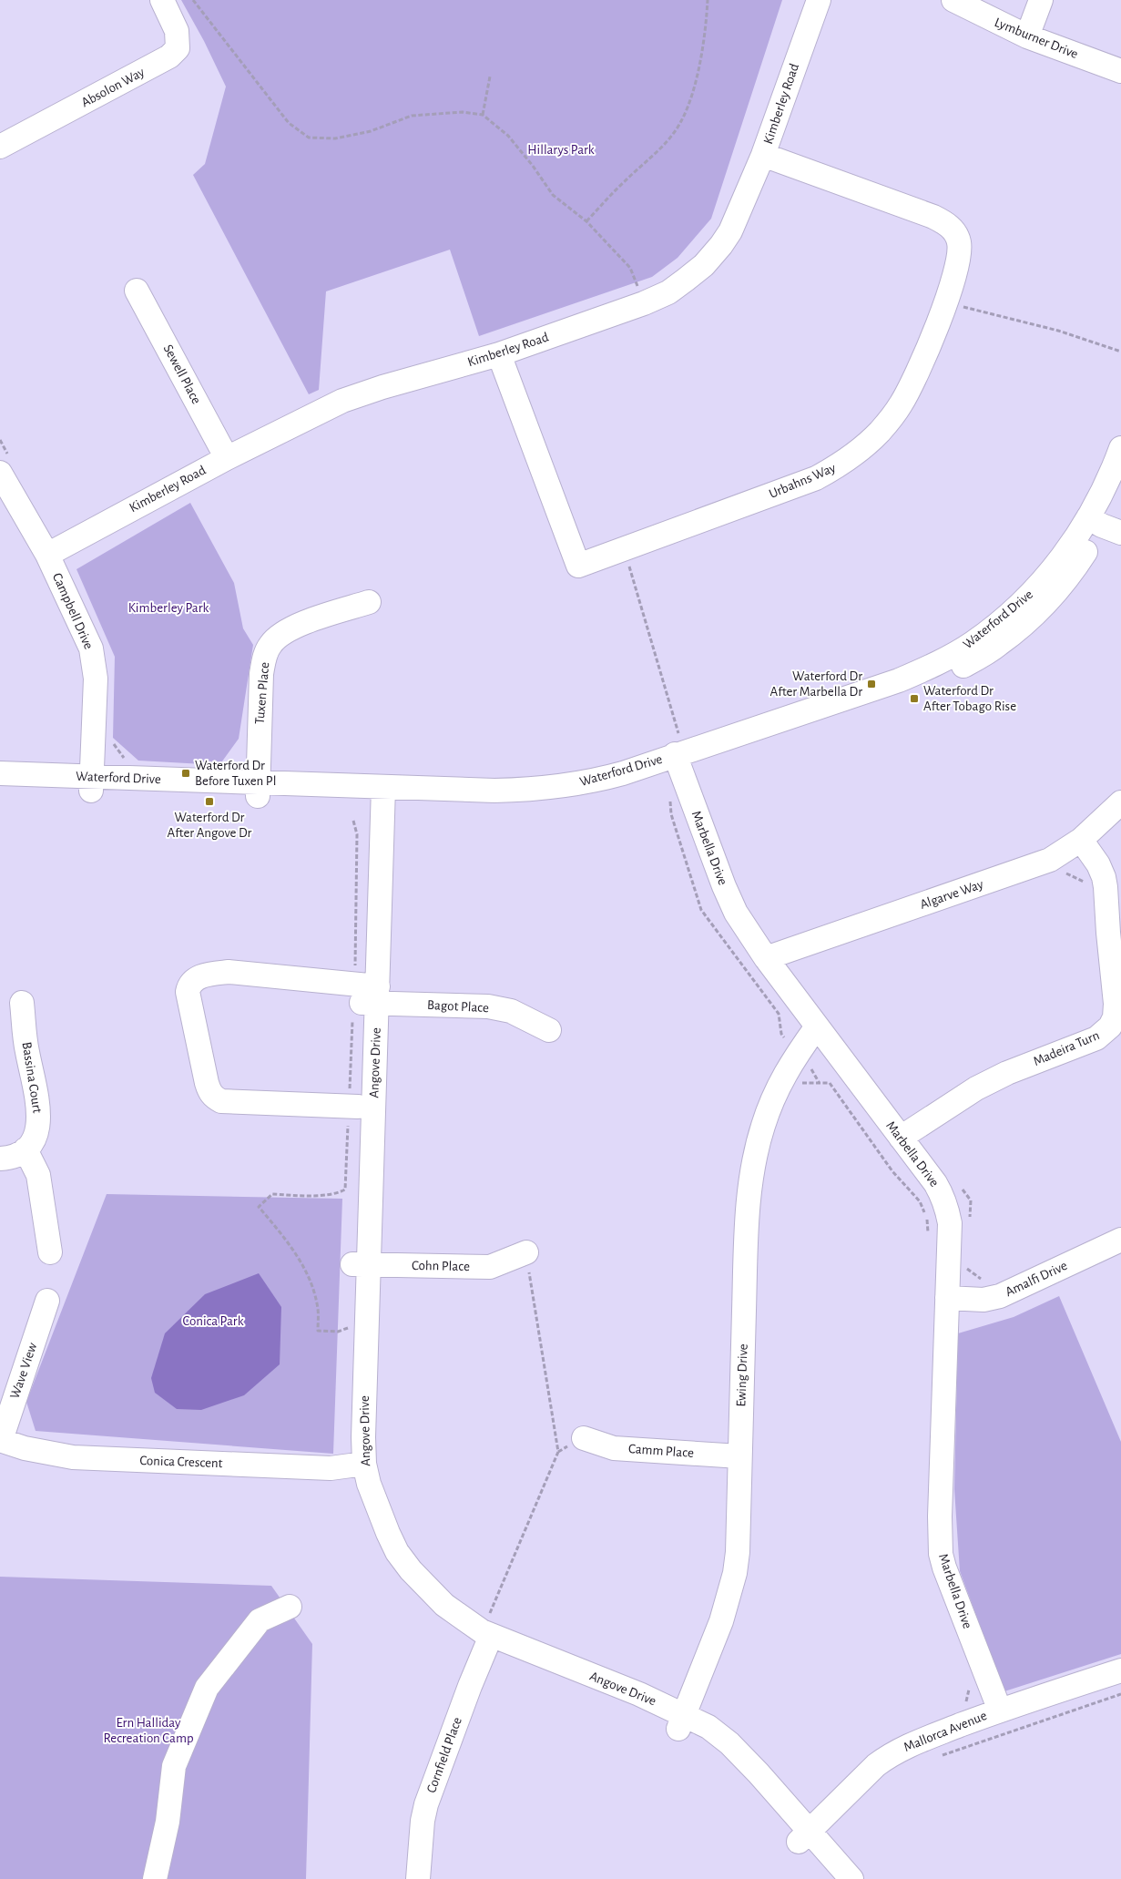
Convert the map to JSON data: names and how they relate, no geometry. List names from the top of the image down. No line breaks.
{"streets":{"street":["Lymburner Drive","Absolon Way","Kimberley Road","Sewell Place","Urbahns Way","Campbell Drive","Waterford Drive","Tuxen Place","Marbella Drive","Algarve Way","Bagot Place","Madeira Turn","Angove Drive","Bassina Court","Cohn Place","Amalfi Drive","Wave View","Ewing Drive","Camm Place","Conica Crescent","Mallorca Avenue","Cornfield Place"]},"crossings":[["Kimberley Road","Sewell Place"],["Kimberley Road","Urbahns Way"],["Kimberley Road","Campbell Drive"],["Campbell Drive","Waterford Drive"],["Waterford Drive","Tuxen Place"],["Waterford Drive","Marbella Drive"],["Waterford Drive","Angove Drive"],["Marbella Drive","Algarve Way"],["Marbella Drive","Madeira Turn"],["Marbella Drive","Amalfi Drive"],["Marbella Drive","Ewing Drive"],["Marbella Drive","Mallorca Avenue"],["Algarve Way","Madeira Turn"],["Bagot Place","Angove Drive"],["Angove Drive","Cohn Place"],["Angove Drive","Ewing Drive"],["Angove Drive","Conica Crescent"],["Angove Drive","Mallorca Avenue"],["Angove Drive","Cornfield Place"],["Wave View","Conica Crescent"],["Ewing Drive","Camm Place"]],"parks":["Hillarys Park","Kimberley Park","Conica Park","Ern Halliday Recreation Camp"],"places":{"transit":["Waterford Dr After Marbella Dr","Waterford Dr After Tobago Rise","Waterford Dr Before Tuxen Pl","Waterford Dr After Angove Dr"]}}
